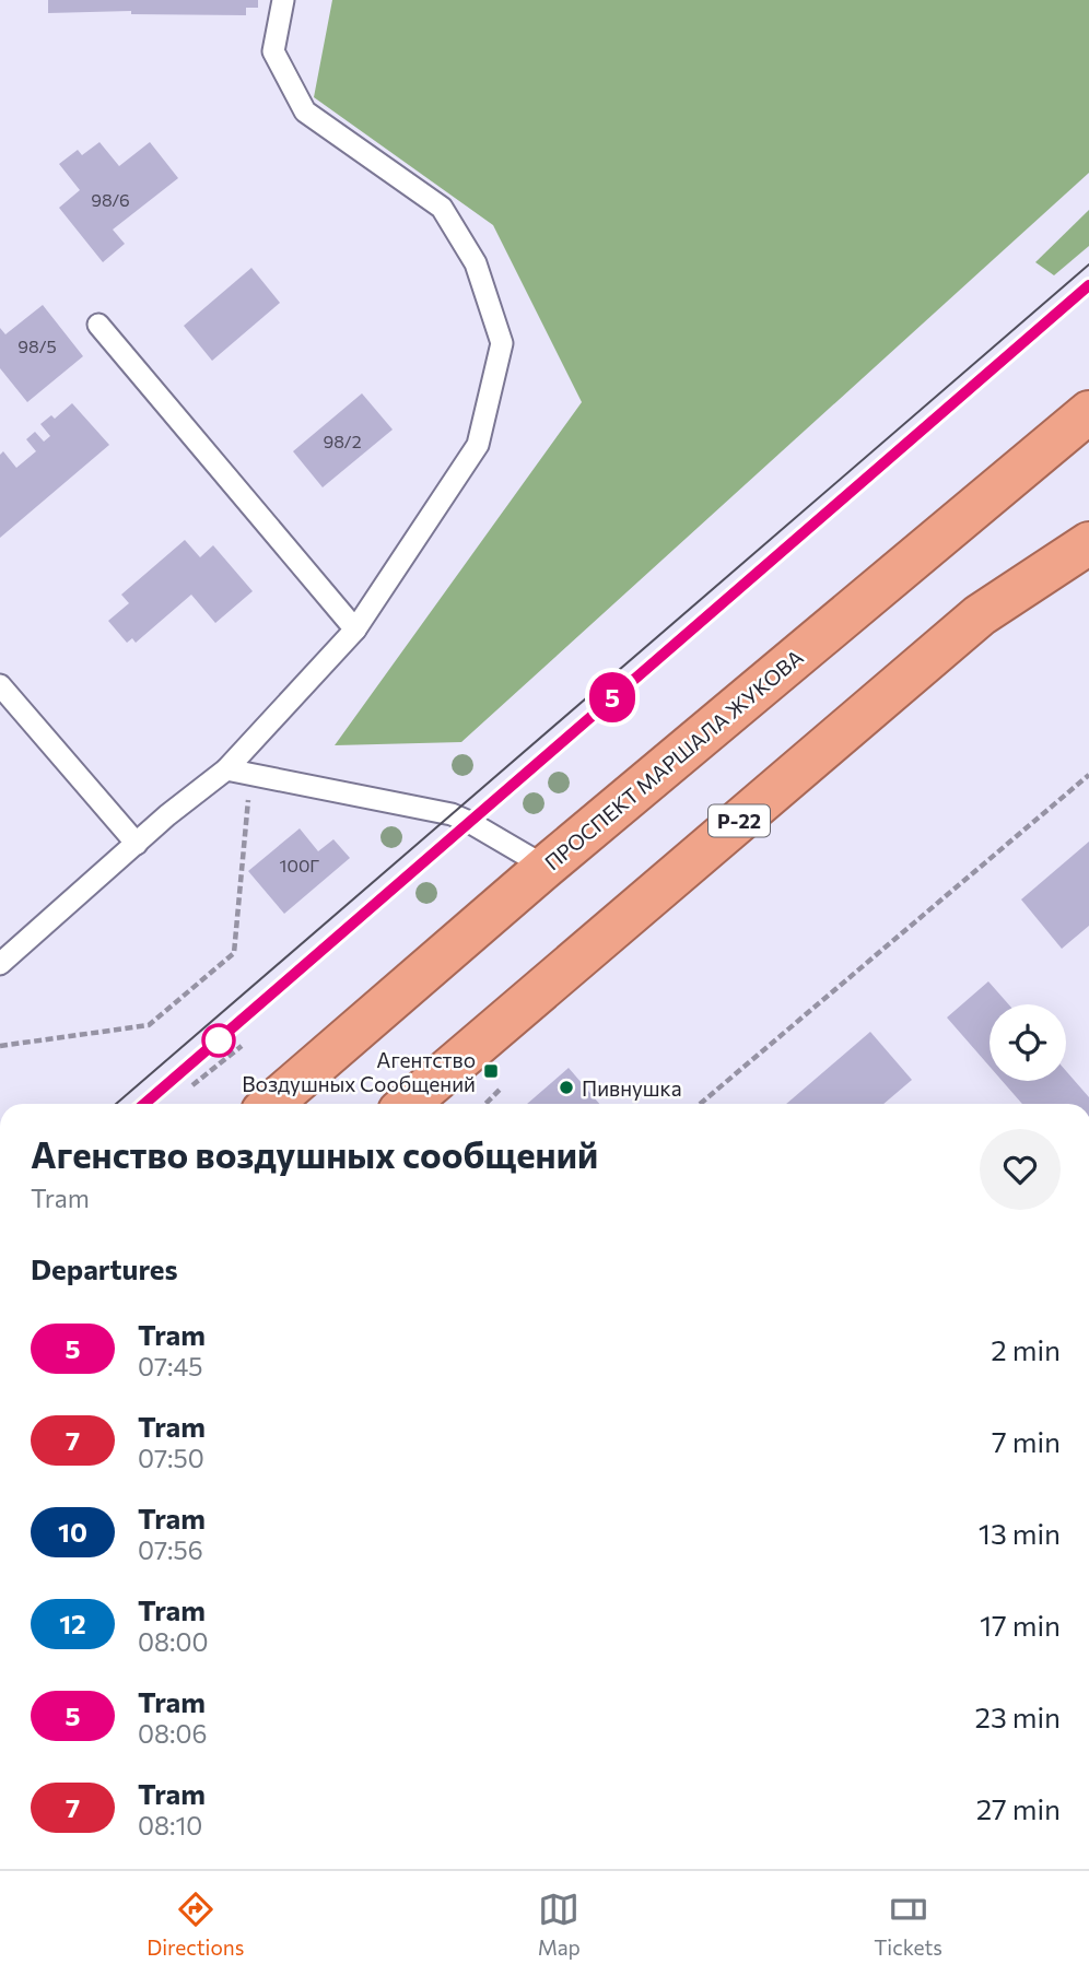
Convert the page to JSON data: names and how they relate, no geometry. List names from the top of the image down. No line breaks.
{"streets":{"highway":["ПРОСПЕКТ МАРШАЛА ЖУКОВА","Р-22"]},"places":{"transit":["Агентство Воздушных Сообщений"],"other":["Пивнушка"]},"lines":["tram line 5"],"house_numbers":["98/6","98/5","98/2","100Г"],"page":{"on_map":"5","heading":[["Агенство воздушных сообщений","Tram"],"Departures"],"list":[{"mark":"5","name":"Tram","note":"07:45","value":"2 min"},{"mark":"7","name":"Tram","note":"07:50","value":"7 min"},{"mark":"10","name":"Tram","note":"07:56","value":"13 min"},{"mark":"12","name":"Tram","note":"08:00","value":"17 min"},{"mark":"5","name":"Tram","note":"08:06","value":"23 min"},{"mark":"7","name":"Tram","note":"08:10","value":"27 min"}],"tabs":["Directions","Map","Tickets"]}}
